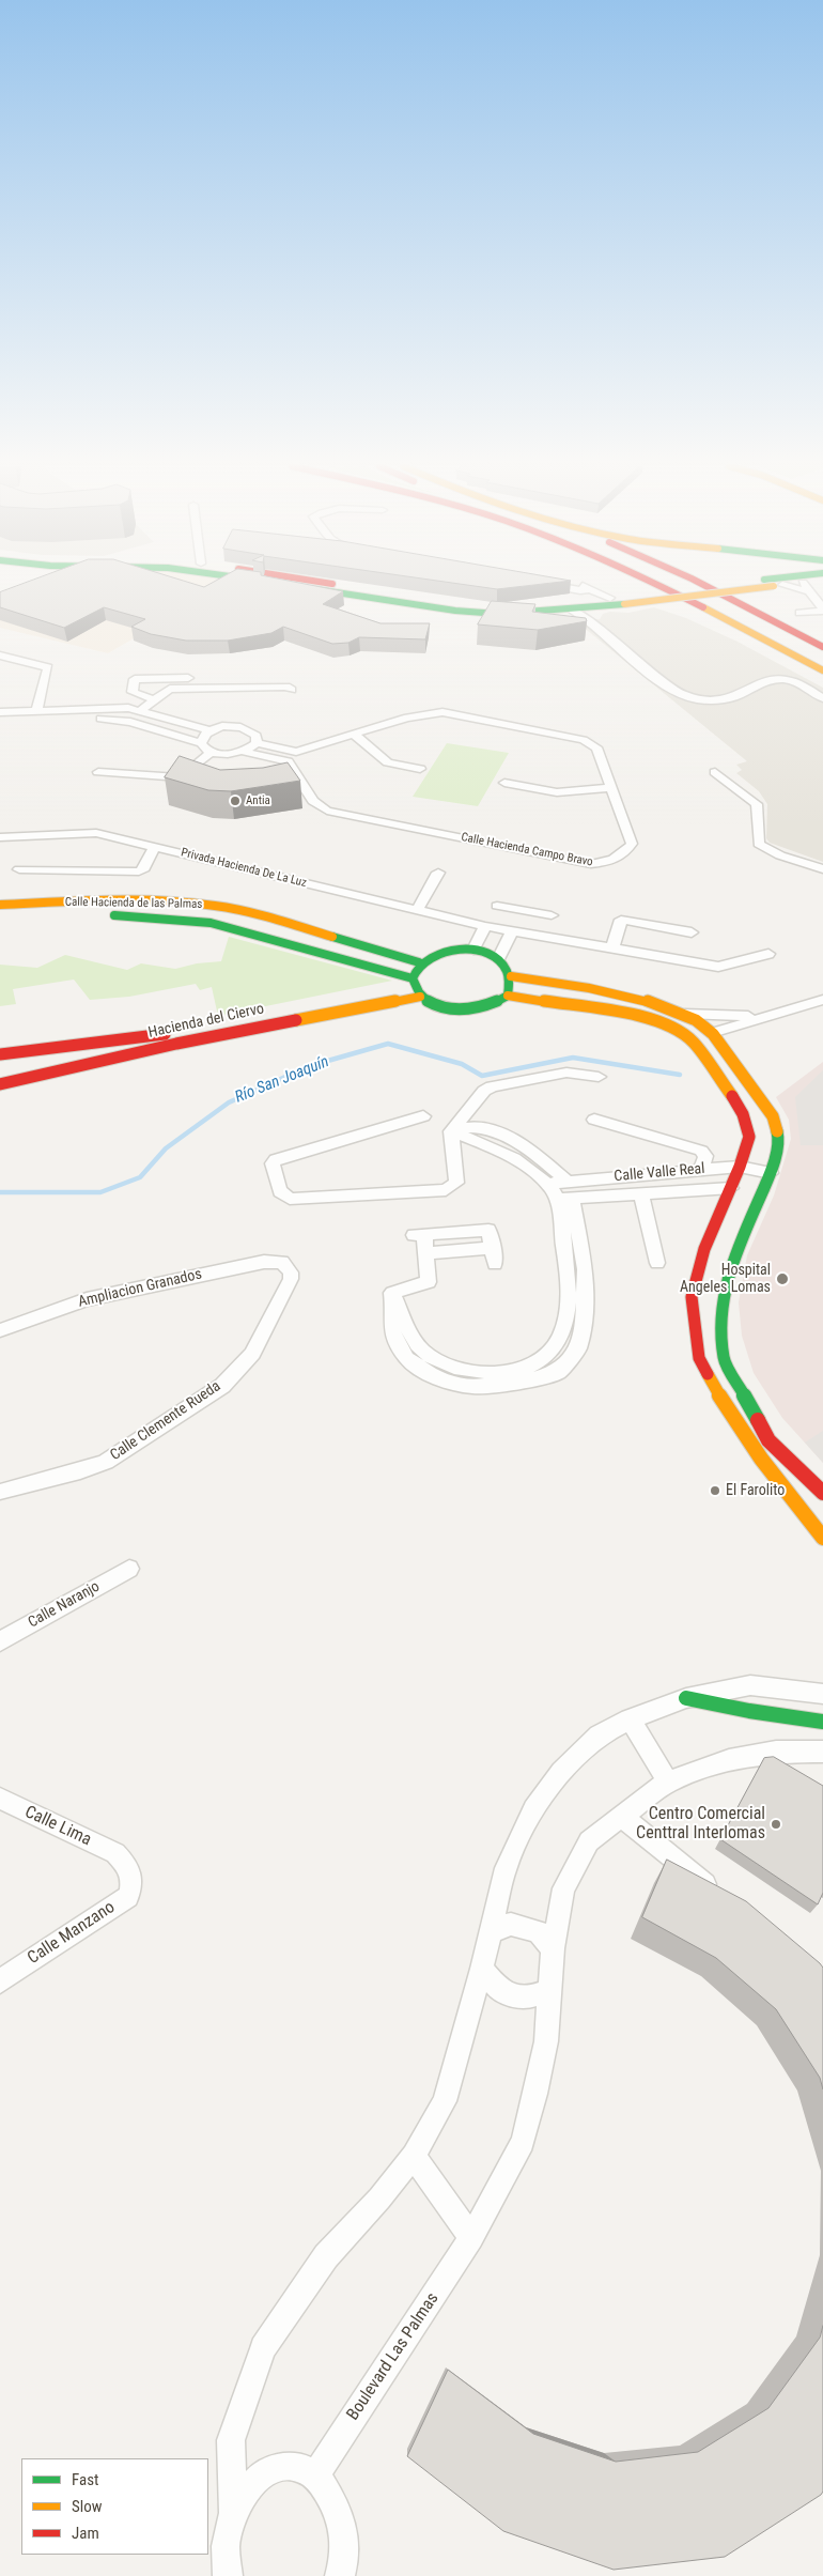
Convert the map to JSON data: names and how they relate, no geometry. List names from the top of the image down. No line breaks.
{"streets":{"main road":["Calle Hacienda de las Palmas","Hacienda del Ciervo"],"street":["Calle Hacienda Campo Bravo","Privada Hacienda De La Luz","Calle Valle Real","Ampliacion Granados","Calle Clemente Rueda","Calle Naranjo","Calle Lima","Calle Manzano","Boulevard Las Palmas"]},"crossings":[["Calle Hacienda de las Palmas","Hacienda del Ciervo"],["Ampliacion Granados","Calle Clemente Rueda"],["Calle Lima","Calle Manzano"]],"water":["Río San Joaquín"],"places":["Antia","Hospital Angeles Lomas","El Farolito","Centro Comercial Centtral Interlomas"],"legend":["Fast","Slow","Jam"]}
